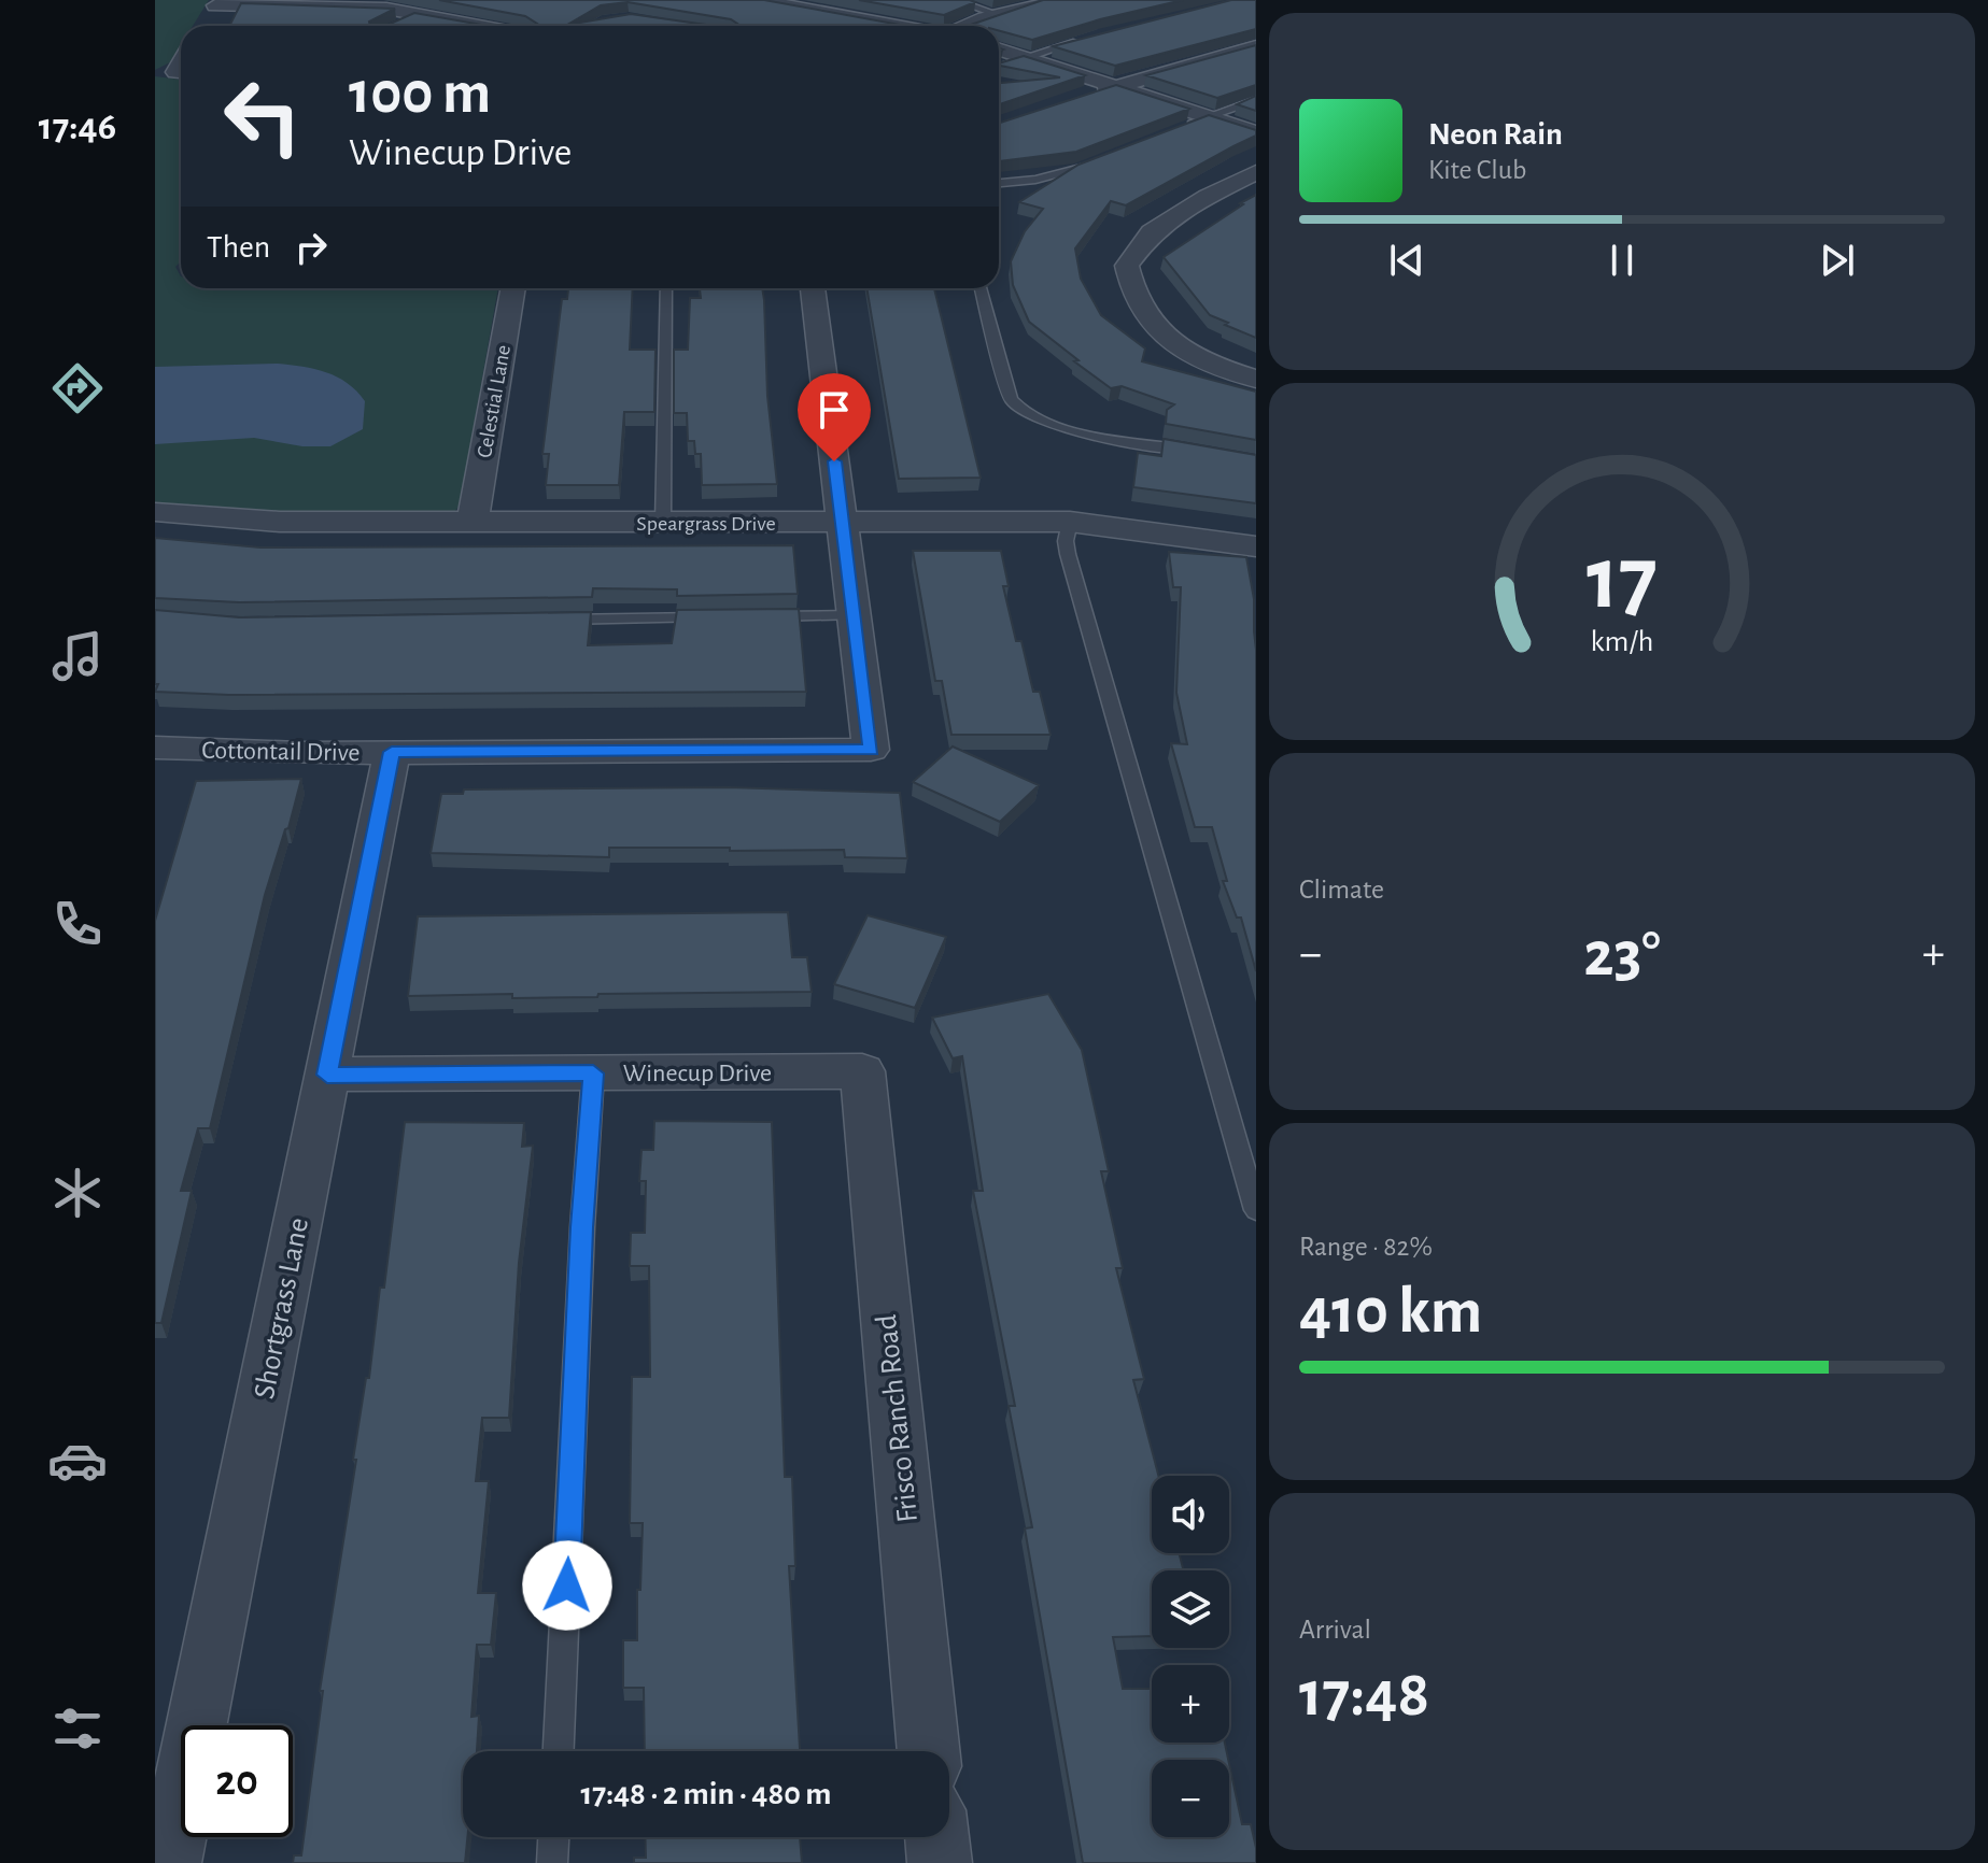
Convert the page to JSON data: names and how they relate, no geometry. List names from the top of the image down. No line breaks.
{"streets":{"street":["Celestial Lane","Speargrass Drive","Cottontail Drive","Winecup Drive","Shortgrass Lane","Frisco Ranch Road"]},"crossings":[["Celestial Lane","Speargrass Drive"],["Cottontail Drive","Shortgrass Lane"],["Winecup Drive","Shortgrass Lane"],["Winecup Drive","Frisco Ranch Road"]],"page":{"tabs":"17:46","turn":["100 m","Winecup Drive"],"song":["Neon Rain","Kite Club"],"then":"Then","tile":["Climate",["Range · 82%","410 km"],["Arrival","17:48"]],"heat":["−","23°","+"],"map_buttons":["+","−"],"limit":"20","trip":"17:48 · 2 min · 480 m","gauge":["17","km/h"]}}
